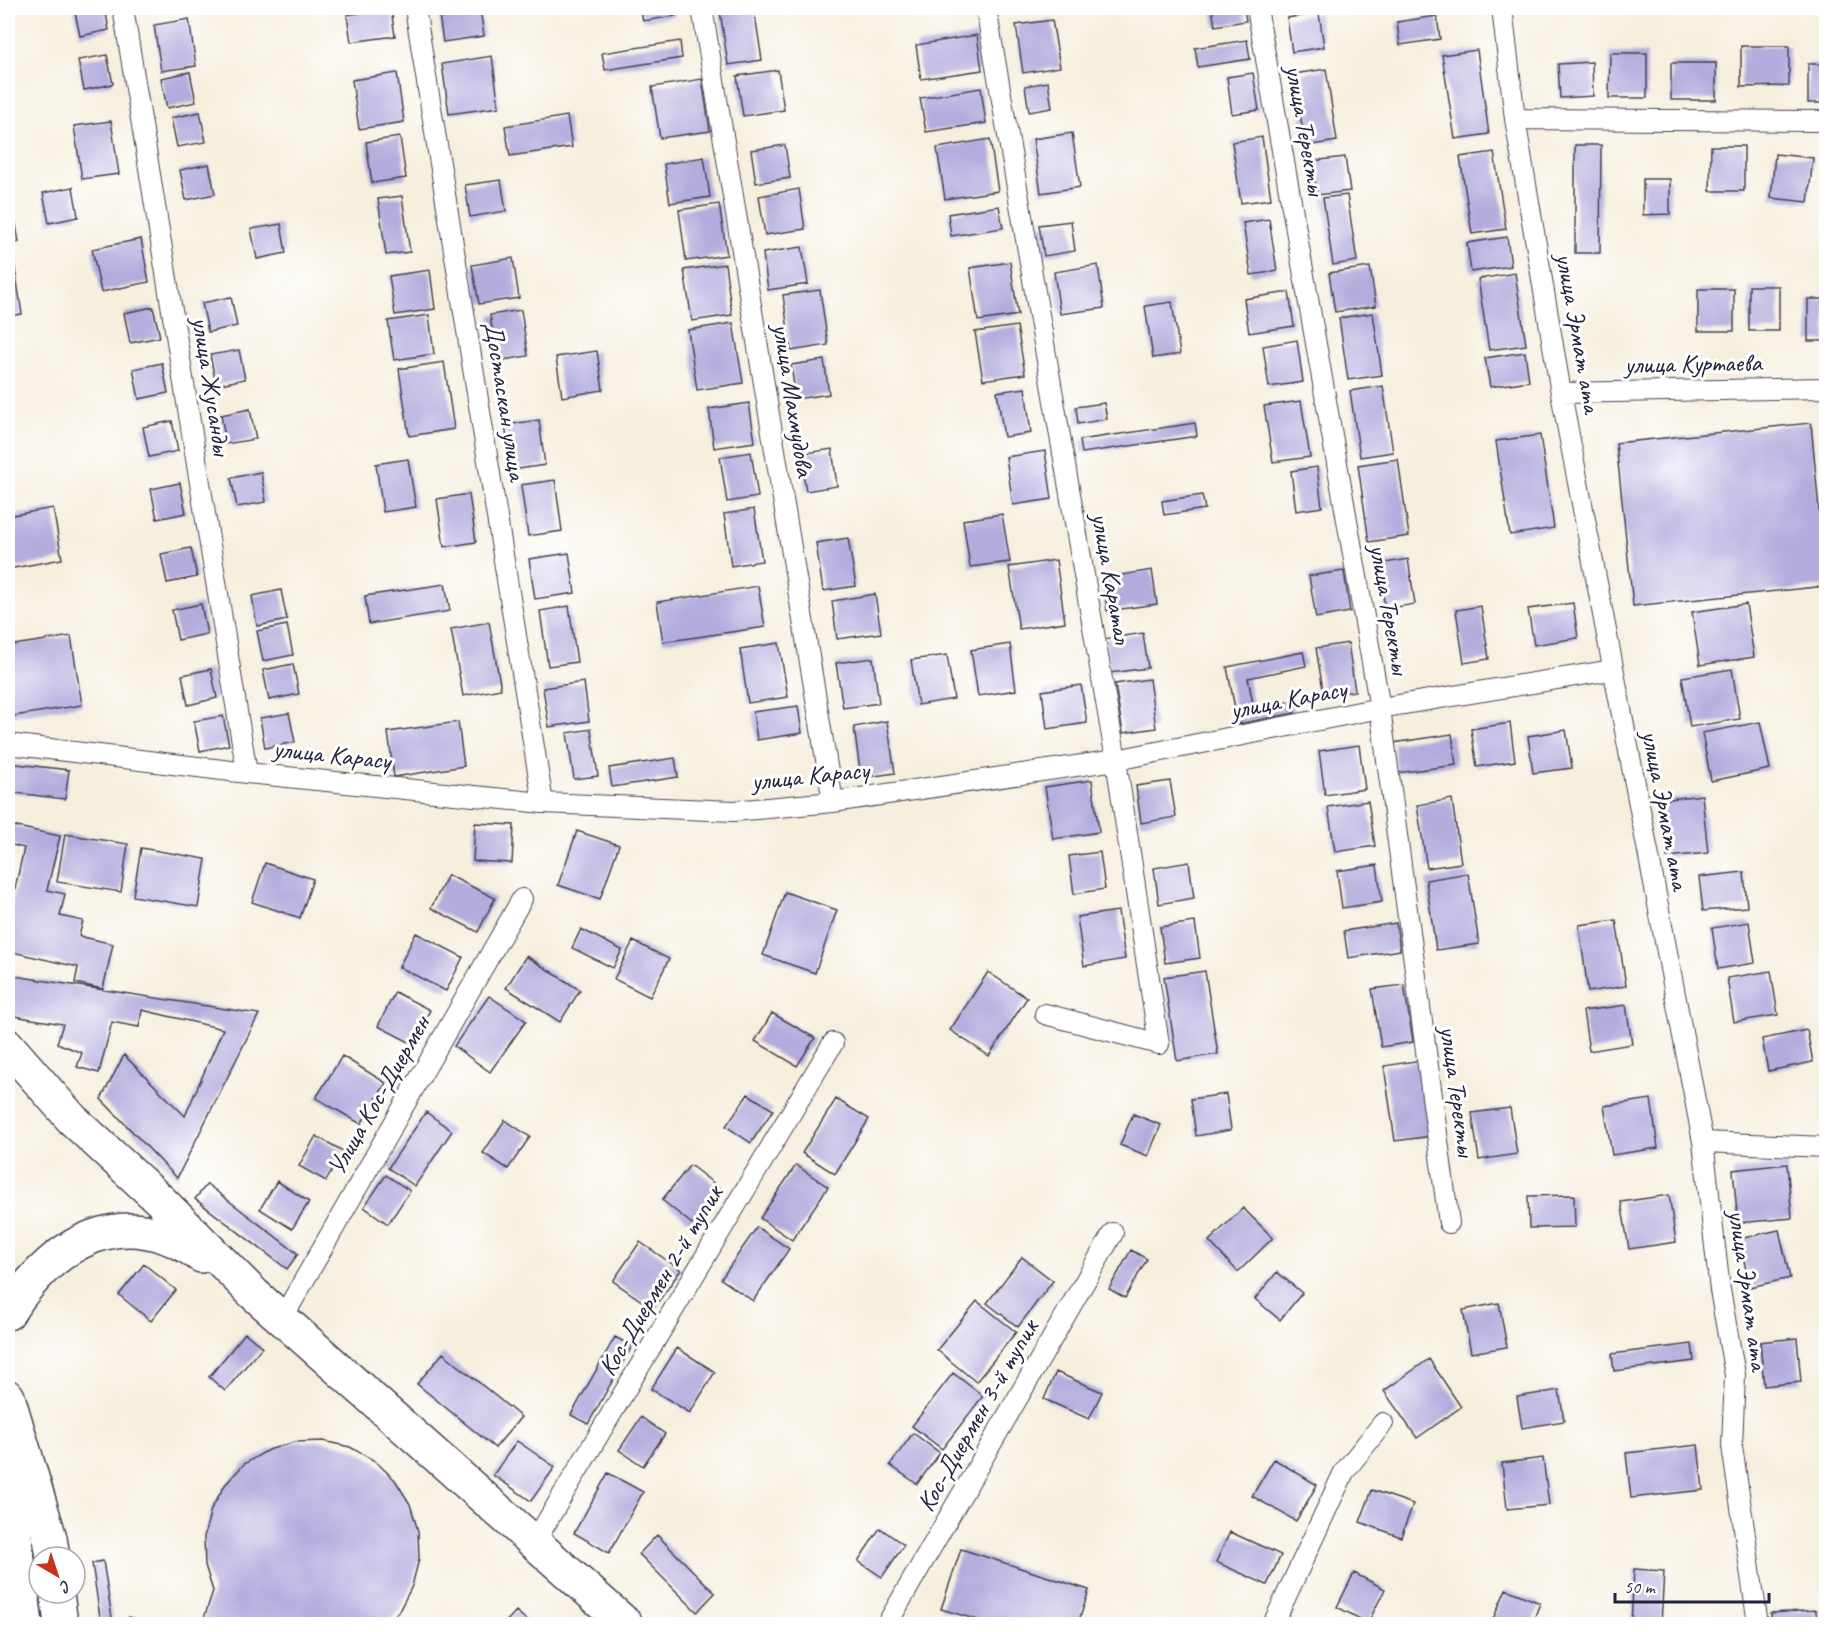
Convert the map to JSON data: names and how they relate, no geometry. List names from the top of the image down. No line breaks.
{"streets":{"street":["улица Теректы","улица Эрмат ата","улица Куртаева","улица Жусанды","улица Махмудова","Достаскан улица","улица Каратал","улица Карасу","Улица Кос-Диермен","Кос-Диермен 2-й тупик","Кос-Диермен 3-й тупик"]},"crossings":[["улица Теректы","улица Карасу"],["улица Эрмат ата","улица Куртаева"],["улица Эрмат ата","улица Карасу"],["улица Жусанды","улица Карасу"],["улица Махмудова","улица Карасу"],["Достаскан улица","улица Карасу"],["улица Каратал","улица Карасу"]],"scale_bar":"50 m","north":"bottom right"}
